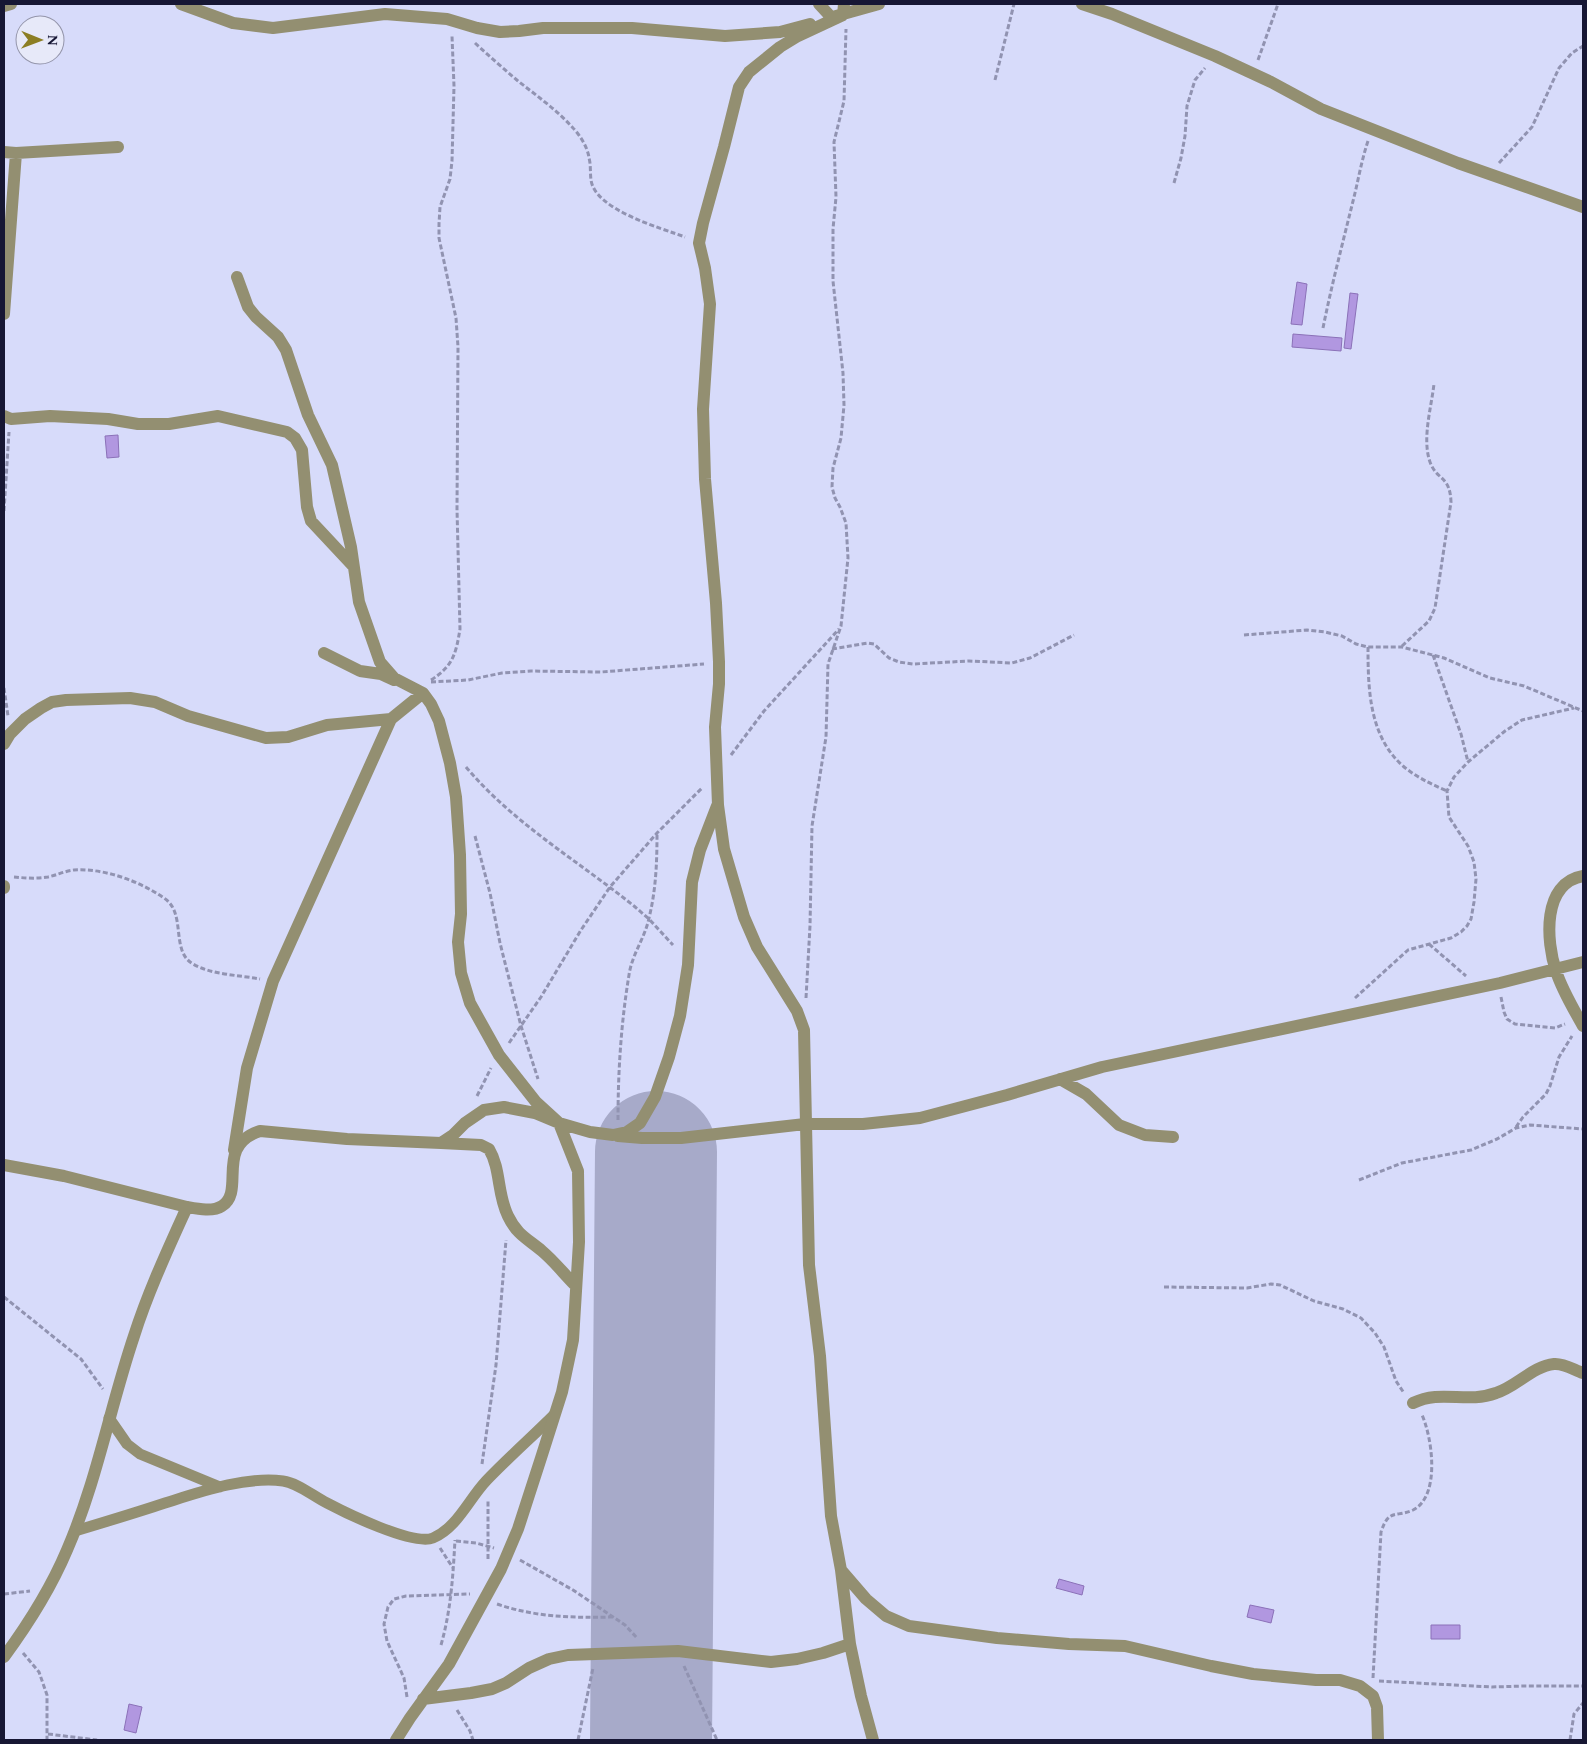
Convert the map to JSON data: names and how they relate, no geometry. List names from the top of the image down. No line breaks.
{"north":"right"}
